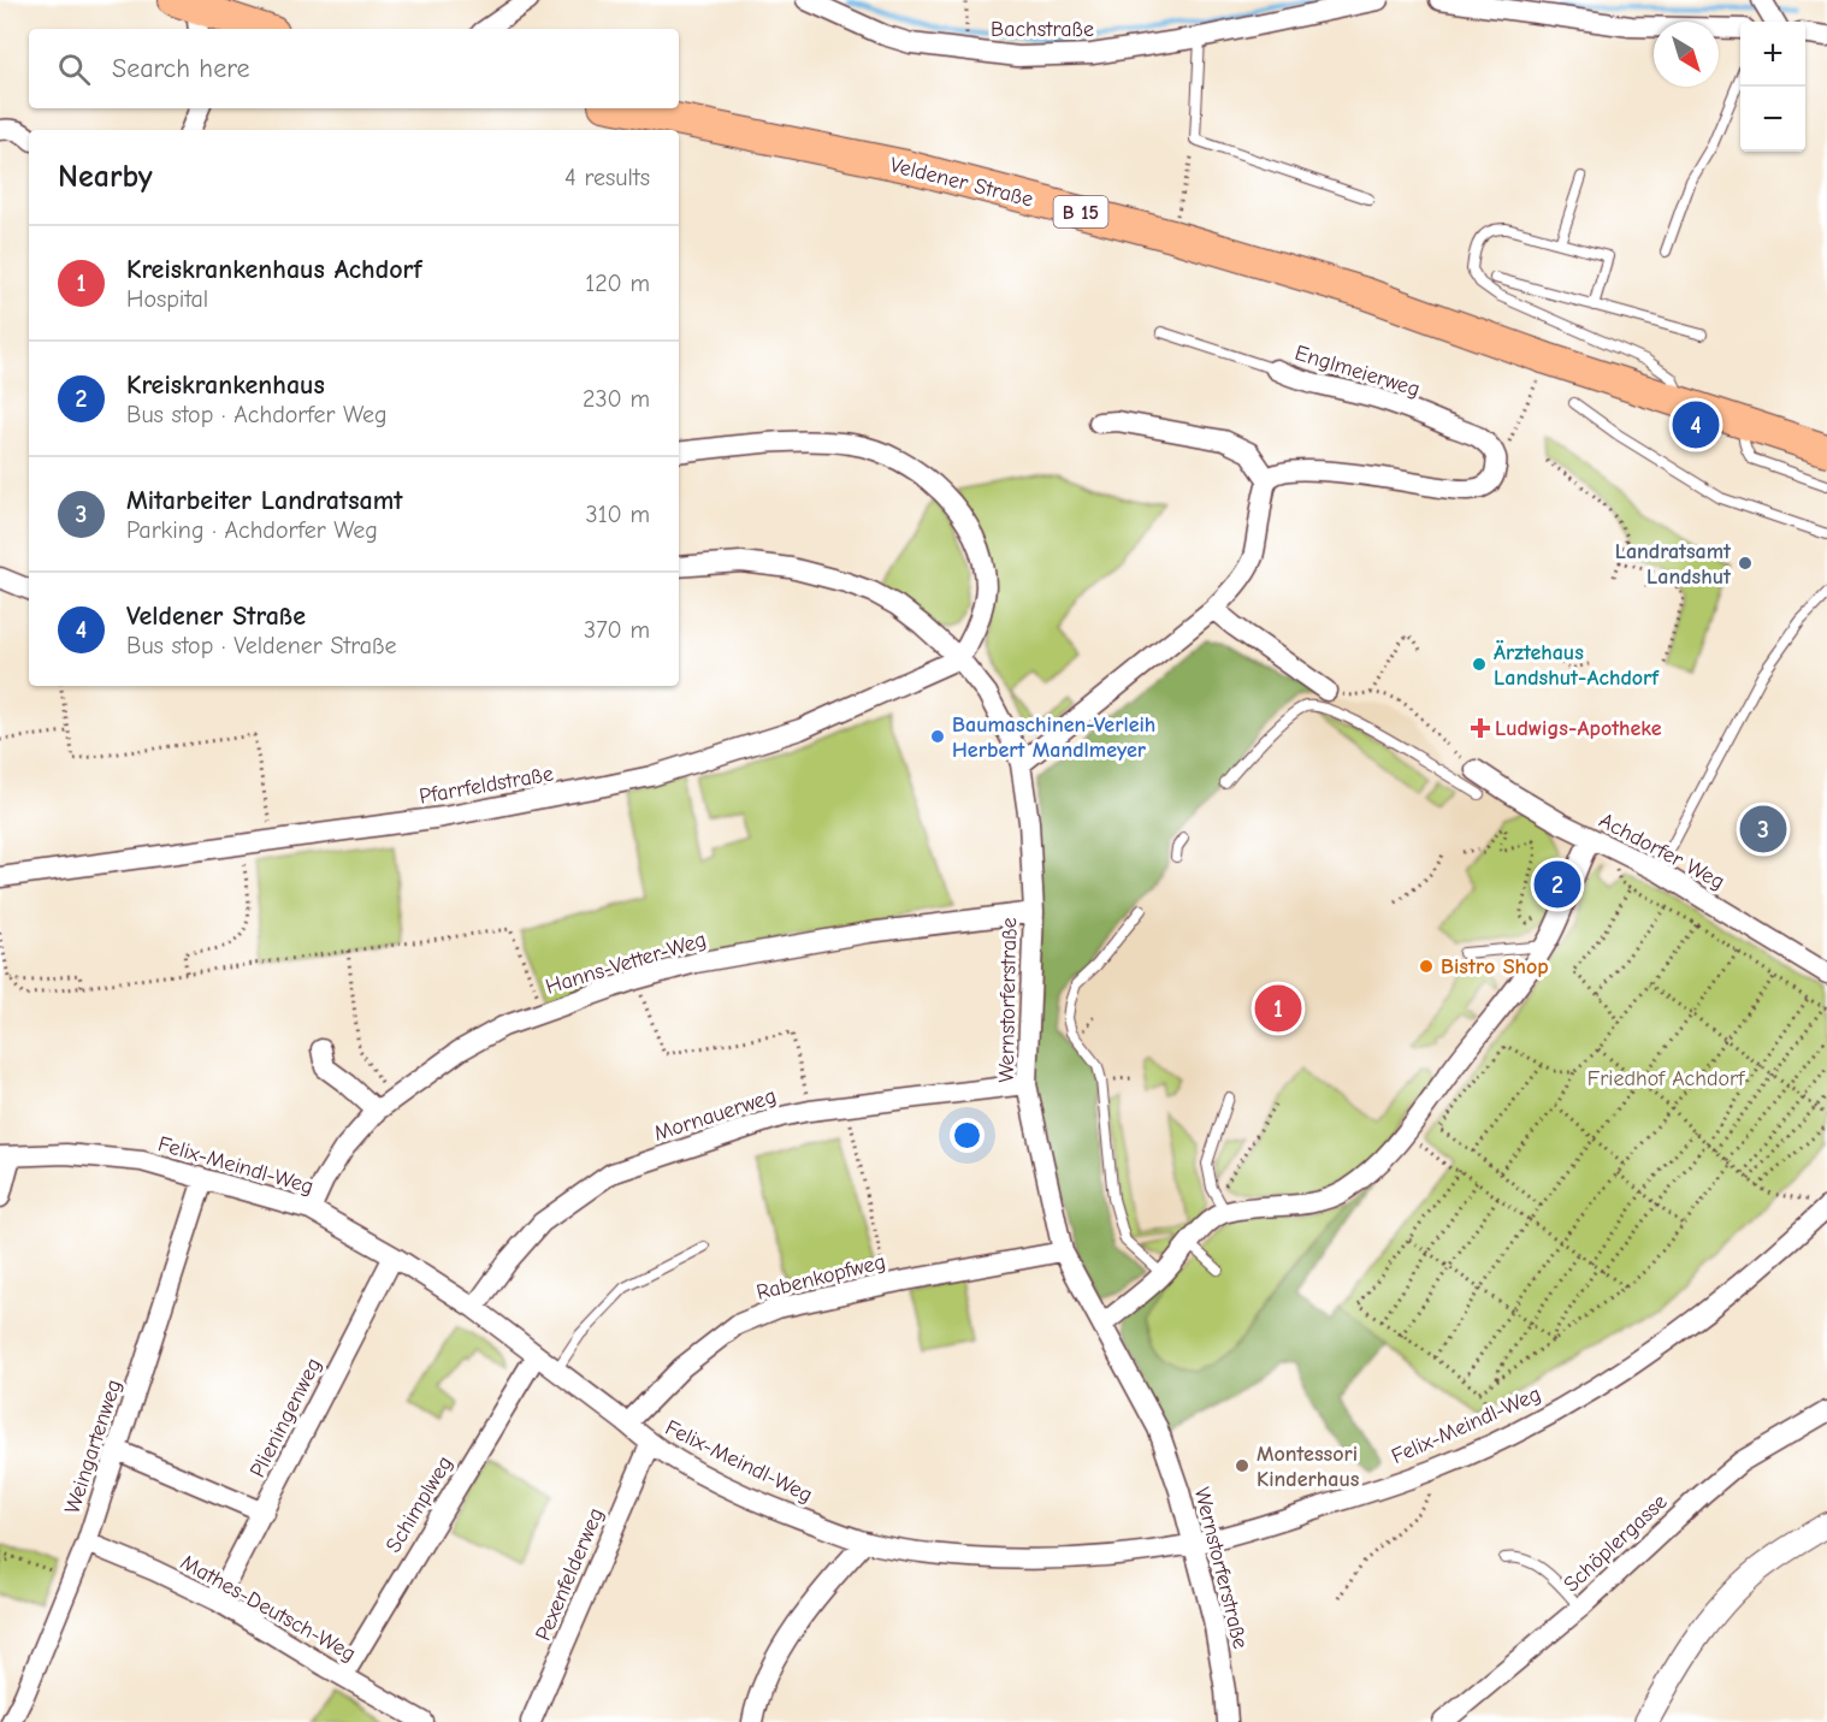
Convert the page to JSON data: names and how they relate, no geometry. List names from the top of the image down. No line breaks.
{"streets":{"main road":["Veldener Straße","B 15"],"street":["Bachstraße","Englmeierweg","Pfarrfeldstraße","Achdorfer Weg","Hanns-Vetter-Weg","Wernstorferstraße","Mornauerweg","Felix-Meindl-Weg","Rabenkopfweg","Plieningenweg","Weingartenweg","Schimplweg","Schöplergasse","Pexenfelderweg","Mathes-Deutsch-Weg"]},"crossings":[["Pfarrfeldstraße","Wernstorferstraße"],["Hanns-Vetter-Weg","Wernstorferstraße"],["Hanns-Vetter-Weg","Felix-Meindl-Weg"],["Wernstorferstraße","Mornauerweg"],["Wernstorferstraße","Felix-Meindl-Weg"],["Wernstorferstraße","Rabenkopfweg"],["Mornauerweg","Felix-Meindl-Weg"],["Felix-Meindl-Weg","Rabenkopfweg"],["Felix-Meindl-Weg","Plieningenweg"],["Felix-Meindl-Weg","Weingartenweg"],["Felix-Meindl-Weg","Schimplweg"],["Felix-Meindl-Weg","Pexenfelderweg"],["Plieningenweg","Mathes-Deutsch-Weg"],["Weingartenweg","Mathes-Deutsch-Weg"],["Schimplweg","Mathes-Deutsch-Weg"]],"parks":["Friedhof Achdorf"],"places":{"other":["Landratsamt Landshut","Ärztehaus Landshut-Achdorf","Baumaschinen-Verleih Herbert Mandlmeyer","Bistro Shop","Montessori Kinderhaus"],"health":["Ludwigs-Apotheke"]},"north":"bottom right","page":{"map_buttons":["+","−"],"search":"Search here","heading":["Nearby","4 results"],"list":[{"mark":"1","name":"Kreiskrankenhaus Achdorf","note":"Hospital","value":"120 m"},{"mark":"2","name":"Kreiskrankenhaus","note":"Bus stop · Achdorfer Weg","value":"230 m"},{"mark":"3","name":"Mitarbeiter Landratsamt","note":"Parking · Achdorfer Weg","value":"310 m"},{"mark":"4","name":"Veldener Straße","note":"Bus stop · Veldener Straße","value":"370 m"}],"pins":["4","3","2","1"]}}
